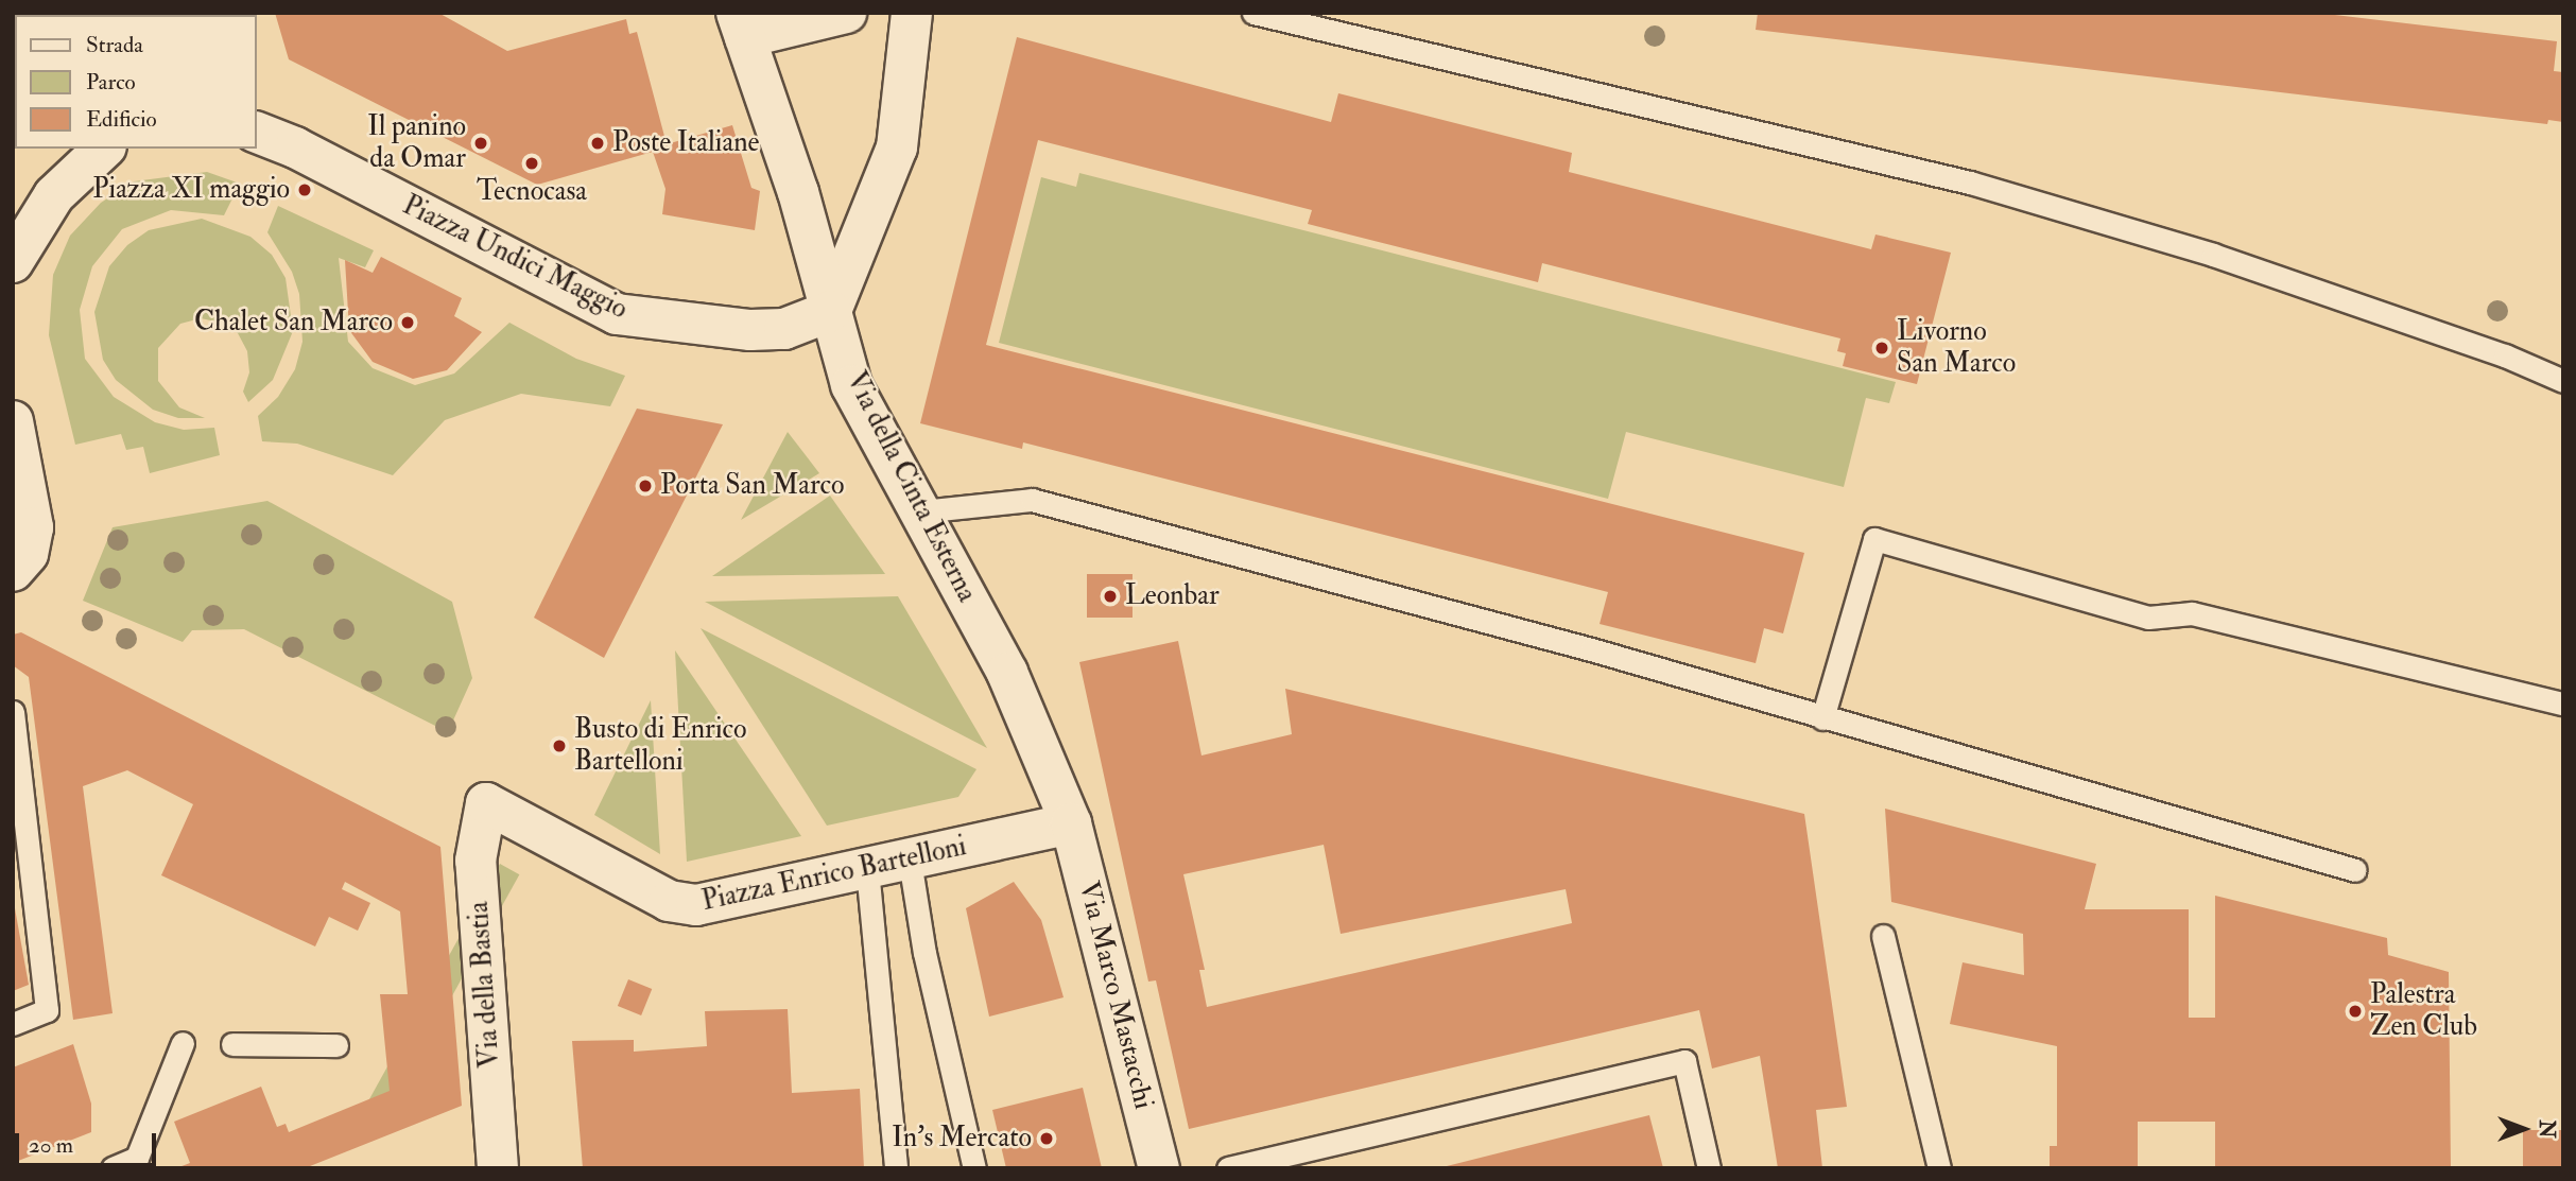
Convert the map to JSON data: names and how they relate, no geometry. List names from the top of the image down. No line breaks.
{"streets":{"street":["Piazza Undici Maggio","Via della Cinta Esterna","Piazza Enrico Bartelloni","Via della Bastia","Via Marco Mastacchi"]},"crossings":[["Piazza Undici Maggio","Via della Cinta Esterna"],["Via della Cinta Esterna","Piazza Enrico Bartelloni"],["Via della Cinta Esterna","Via Marco Mastacchi"],["Piazza Enrico Bartelloni","Via della Bastia"],["Piazza Enrico Bartelloni","Via Marco Mastacchi"]],"places":["Il panino da Omar","Poste Italiane","Tecnocasa","Piazza XI maggio","Chalet San Marco","Livorno San Marco","Porta San Marco","Leonbar","Busto di Enrico Bartelloni","Palestra Zen Club","In's Mercato"],"legend":["Strada","Parco","Edificio"],"scale_bar":"20 m","north":"right"}
